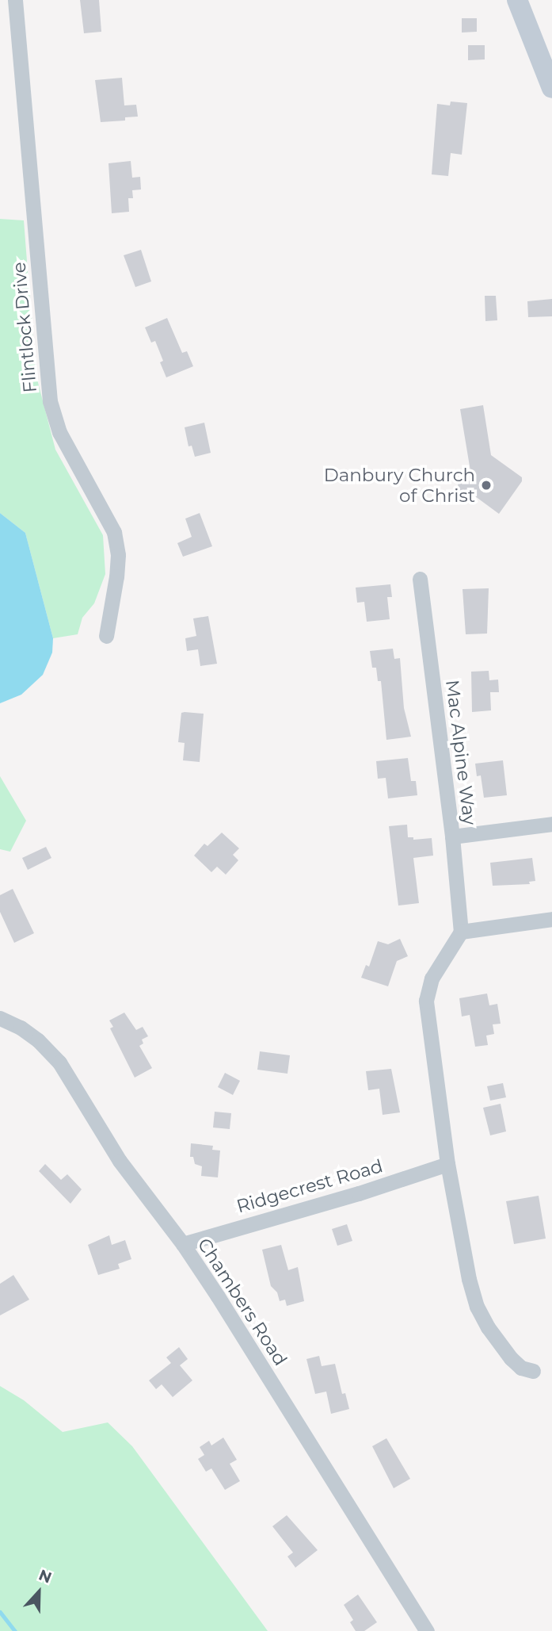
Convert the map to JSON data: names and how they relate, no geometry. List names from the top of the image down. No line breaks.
{"streets":{"street":["Flintlock Drive","Mac Alpine Way","Ridgecrest Road","Chambers Road"]},"crossings":[["Ridgecrest Road","Chambers Road"]],"places":["Danbury Church of Christ"],"north":"top"}
